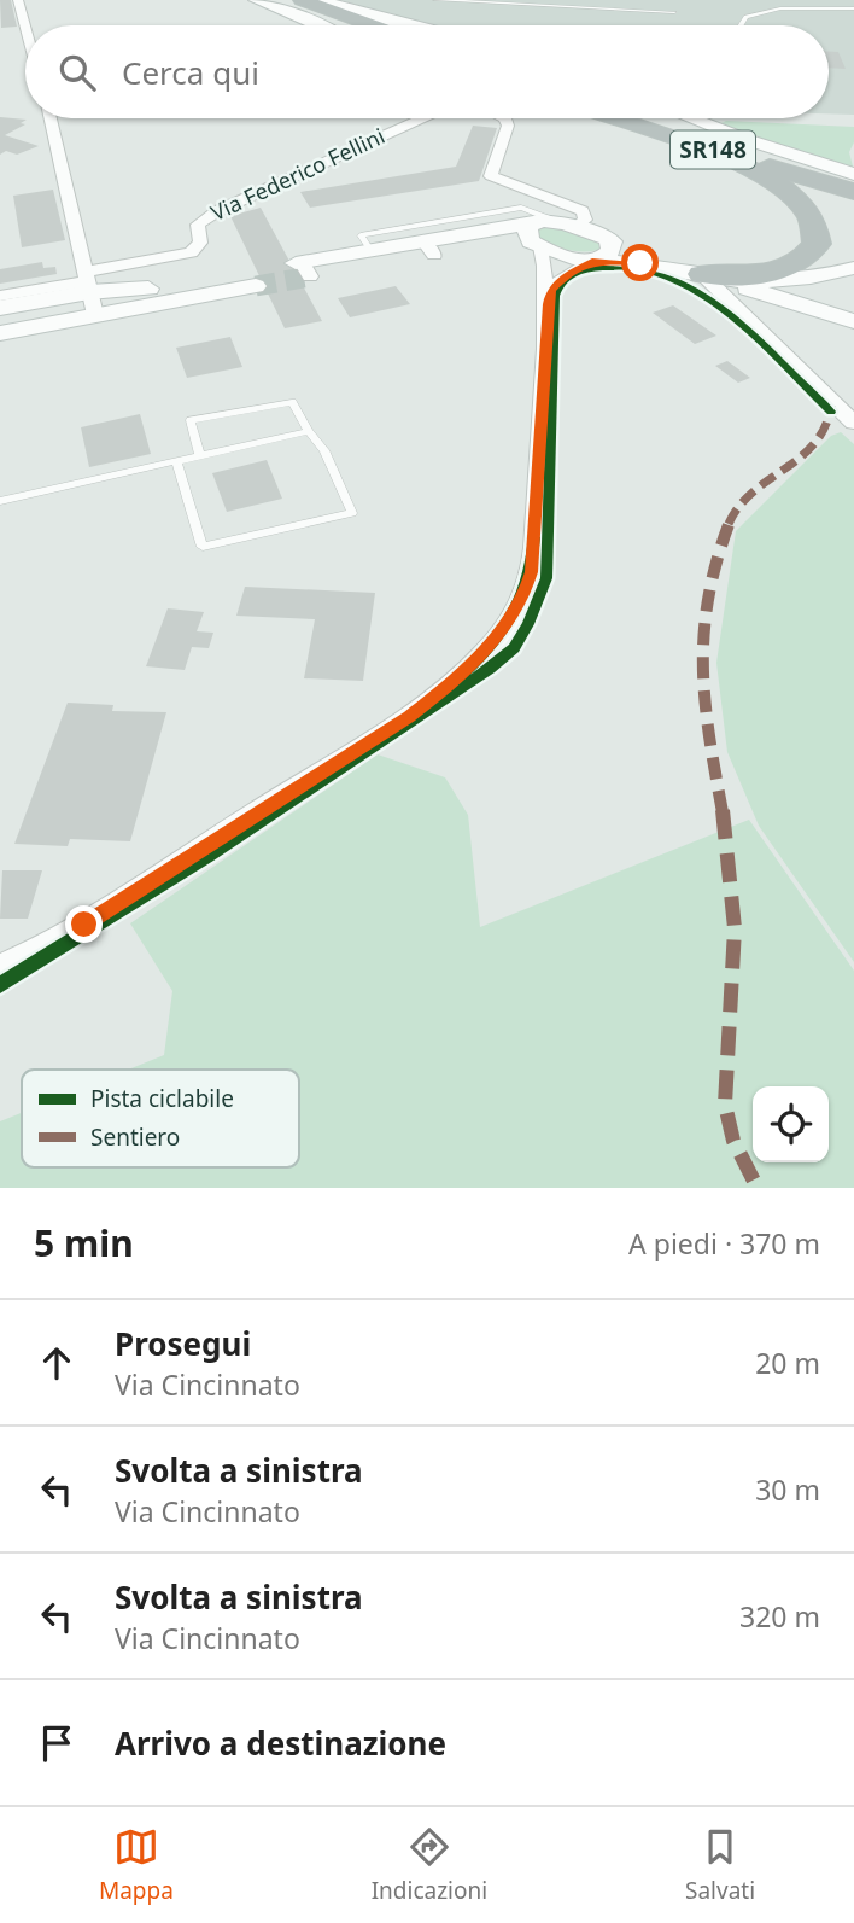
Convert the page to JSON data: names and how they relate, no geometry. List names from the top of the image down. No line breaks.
{"streets":{"highway":["SR148"],"street":["Via Federico Fellini"]},"legend":["Pista ciclabile","Sentiero"],"page":{"search":"Cerca qui","heading":["5 min","A piedi · 370 m"],"list":[["Prosegui","Via Cincinnato","20 m"],["Svolta a sinistra","Via Cincinnato","30 m"],["Svolta a sinistra","Via Cincinnato","320 m"],"Arrivo a destinazione"],"nav":["Mappa","Indicazioni","Salvati"]}}
